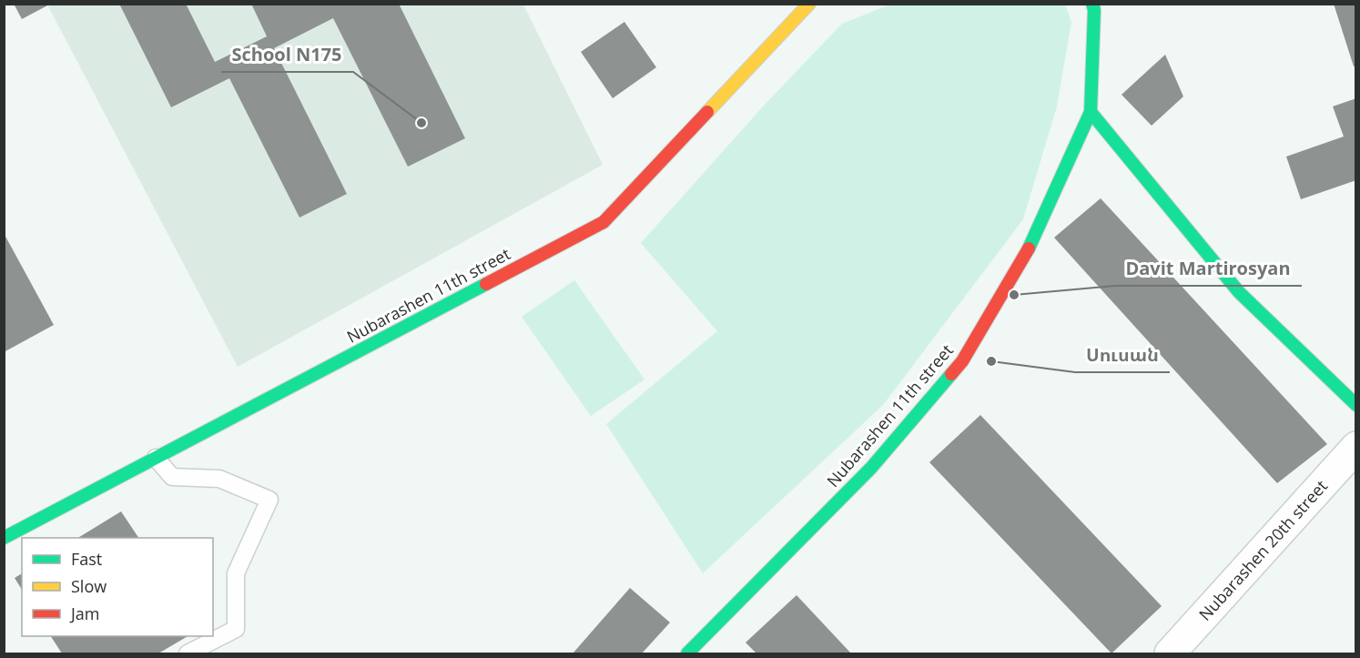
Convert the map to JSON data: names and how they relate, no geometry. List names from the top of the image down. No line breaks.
{"streets":{"street":["Nubarashen 11th street","Nubarashen 20th street"]},"places":["School N175","Davit Martirosyan","Սուսան"],"legend":["Fast","Slow","Jam"]}
